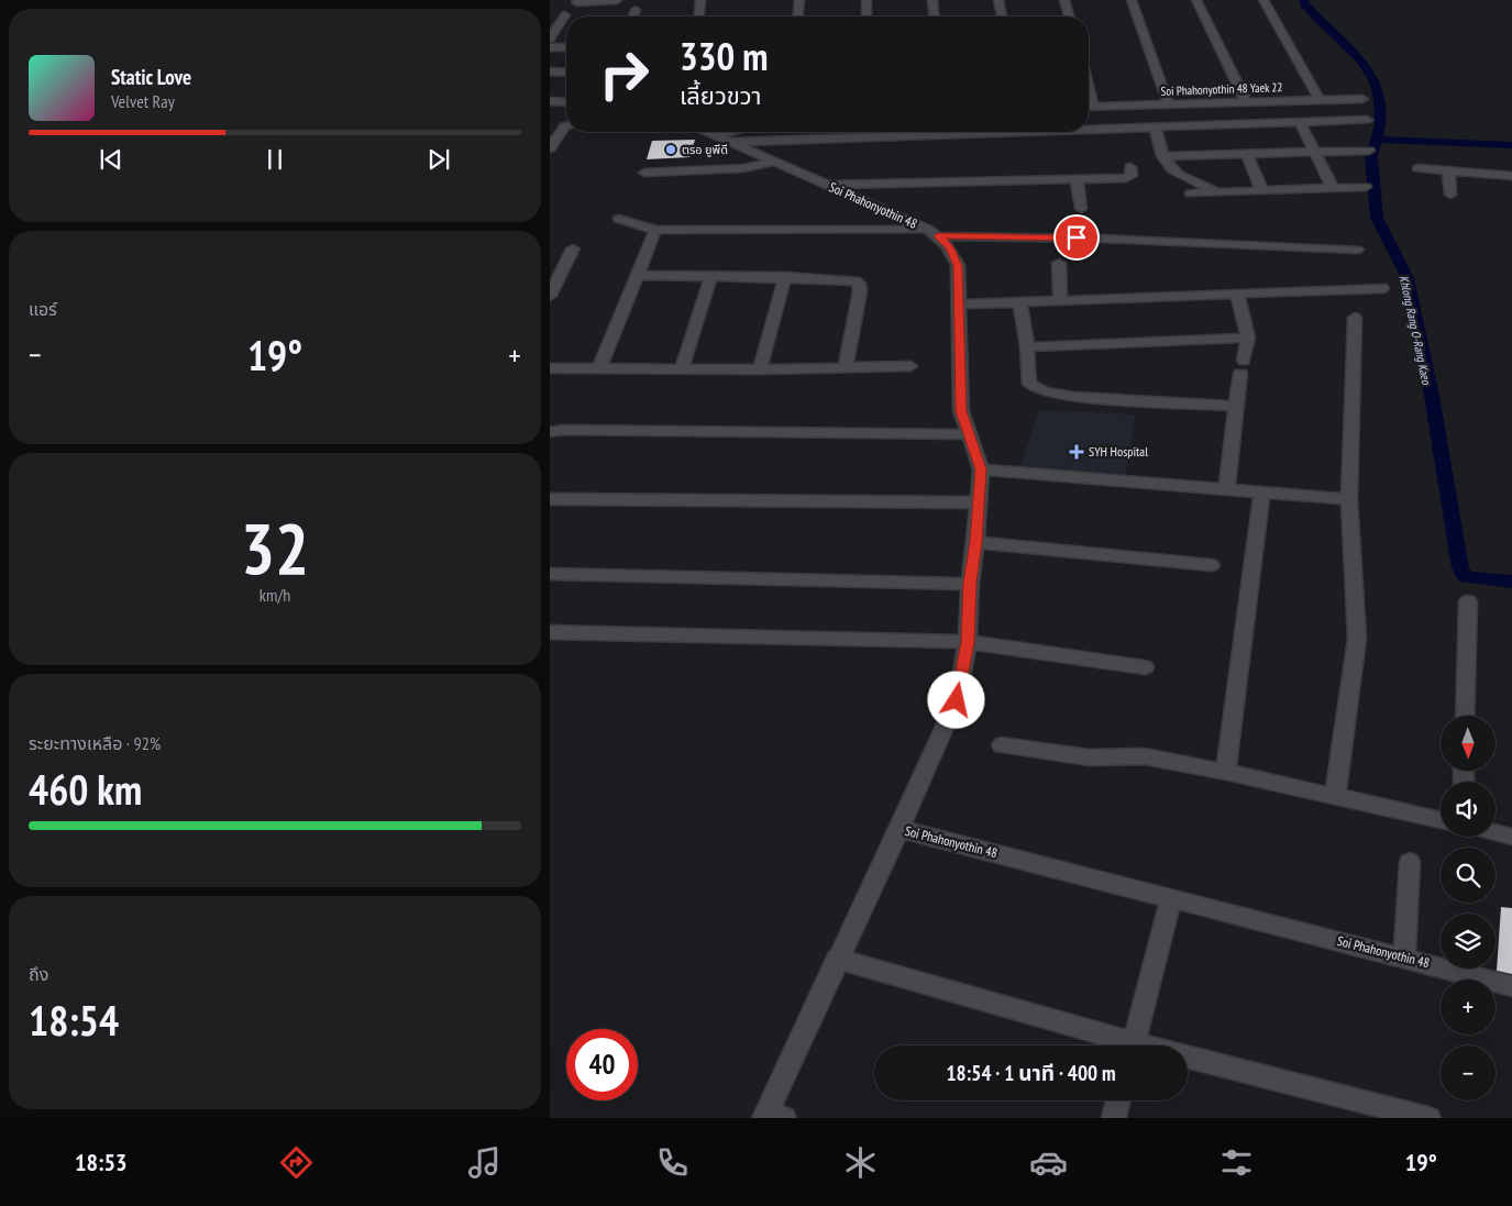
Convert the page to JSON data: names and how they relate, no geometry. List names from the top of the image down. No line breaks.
{"streets":{"street":["Soi Phahonyothin 48 Yaek 22","Soi Phahonyothin 48"]},"water":["Khlong Rang O-Rang Kaeo"],"places":{"other":["ตรอ ยูพีดี"],"health":["SYH Hospital"]},"north":"bottom","page":{"turn":["330 m","เลี้ยวขวา"],"song":["Static Love","Velvet Ray"],"tile":["แอร์",["32","km/h"],["ระยะทางเหลือ · 92%","460 km"],["ถึง","18:54"]],"heat":["−","19°","+"],"map_buttons":["+","−"],"limit":"40","trip":"18:54 · 1 นาที · 400 m","tabs":["18:53","19°"]}}
